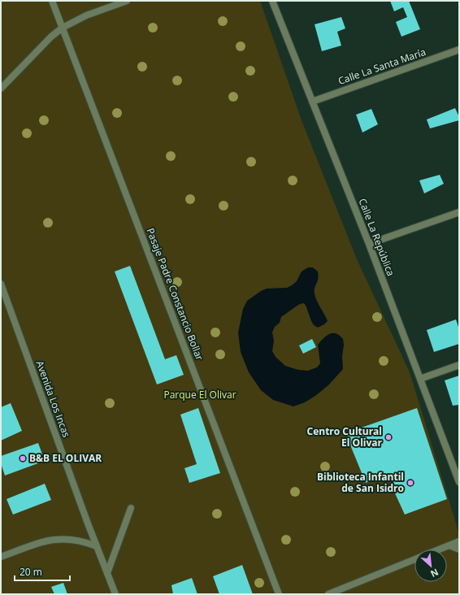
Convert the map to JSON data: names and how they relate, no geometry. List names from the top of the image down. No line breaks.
{"streets":{"street":["Calle La Santa María","Calle La República","Pasaje Padre Constancio Bollar","Avenida Los Incas"]},"crossings":[["Calle La Santa María","Calle La República"]],"parks":["Parque El Olivar"],"places":["Centro Cultural El Olivar","B&B EL OLIVAR","Biblioteca Infantil de San Isidro"],"scale_bar":"20 m","north":"bottom right"}
